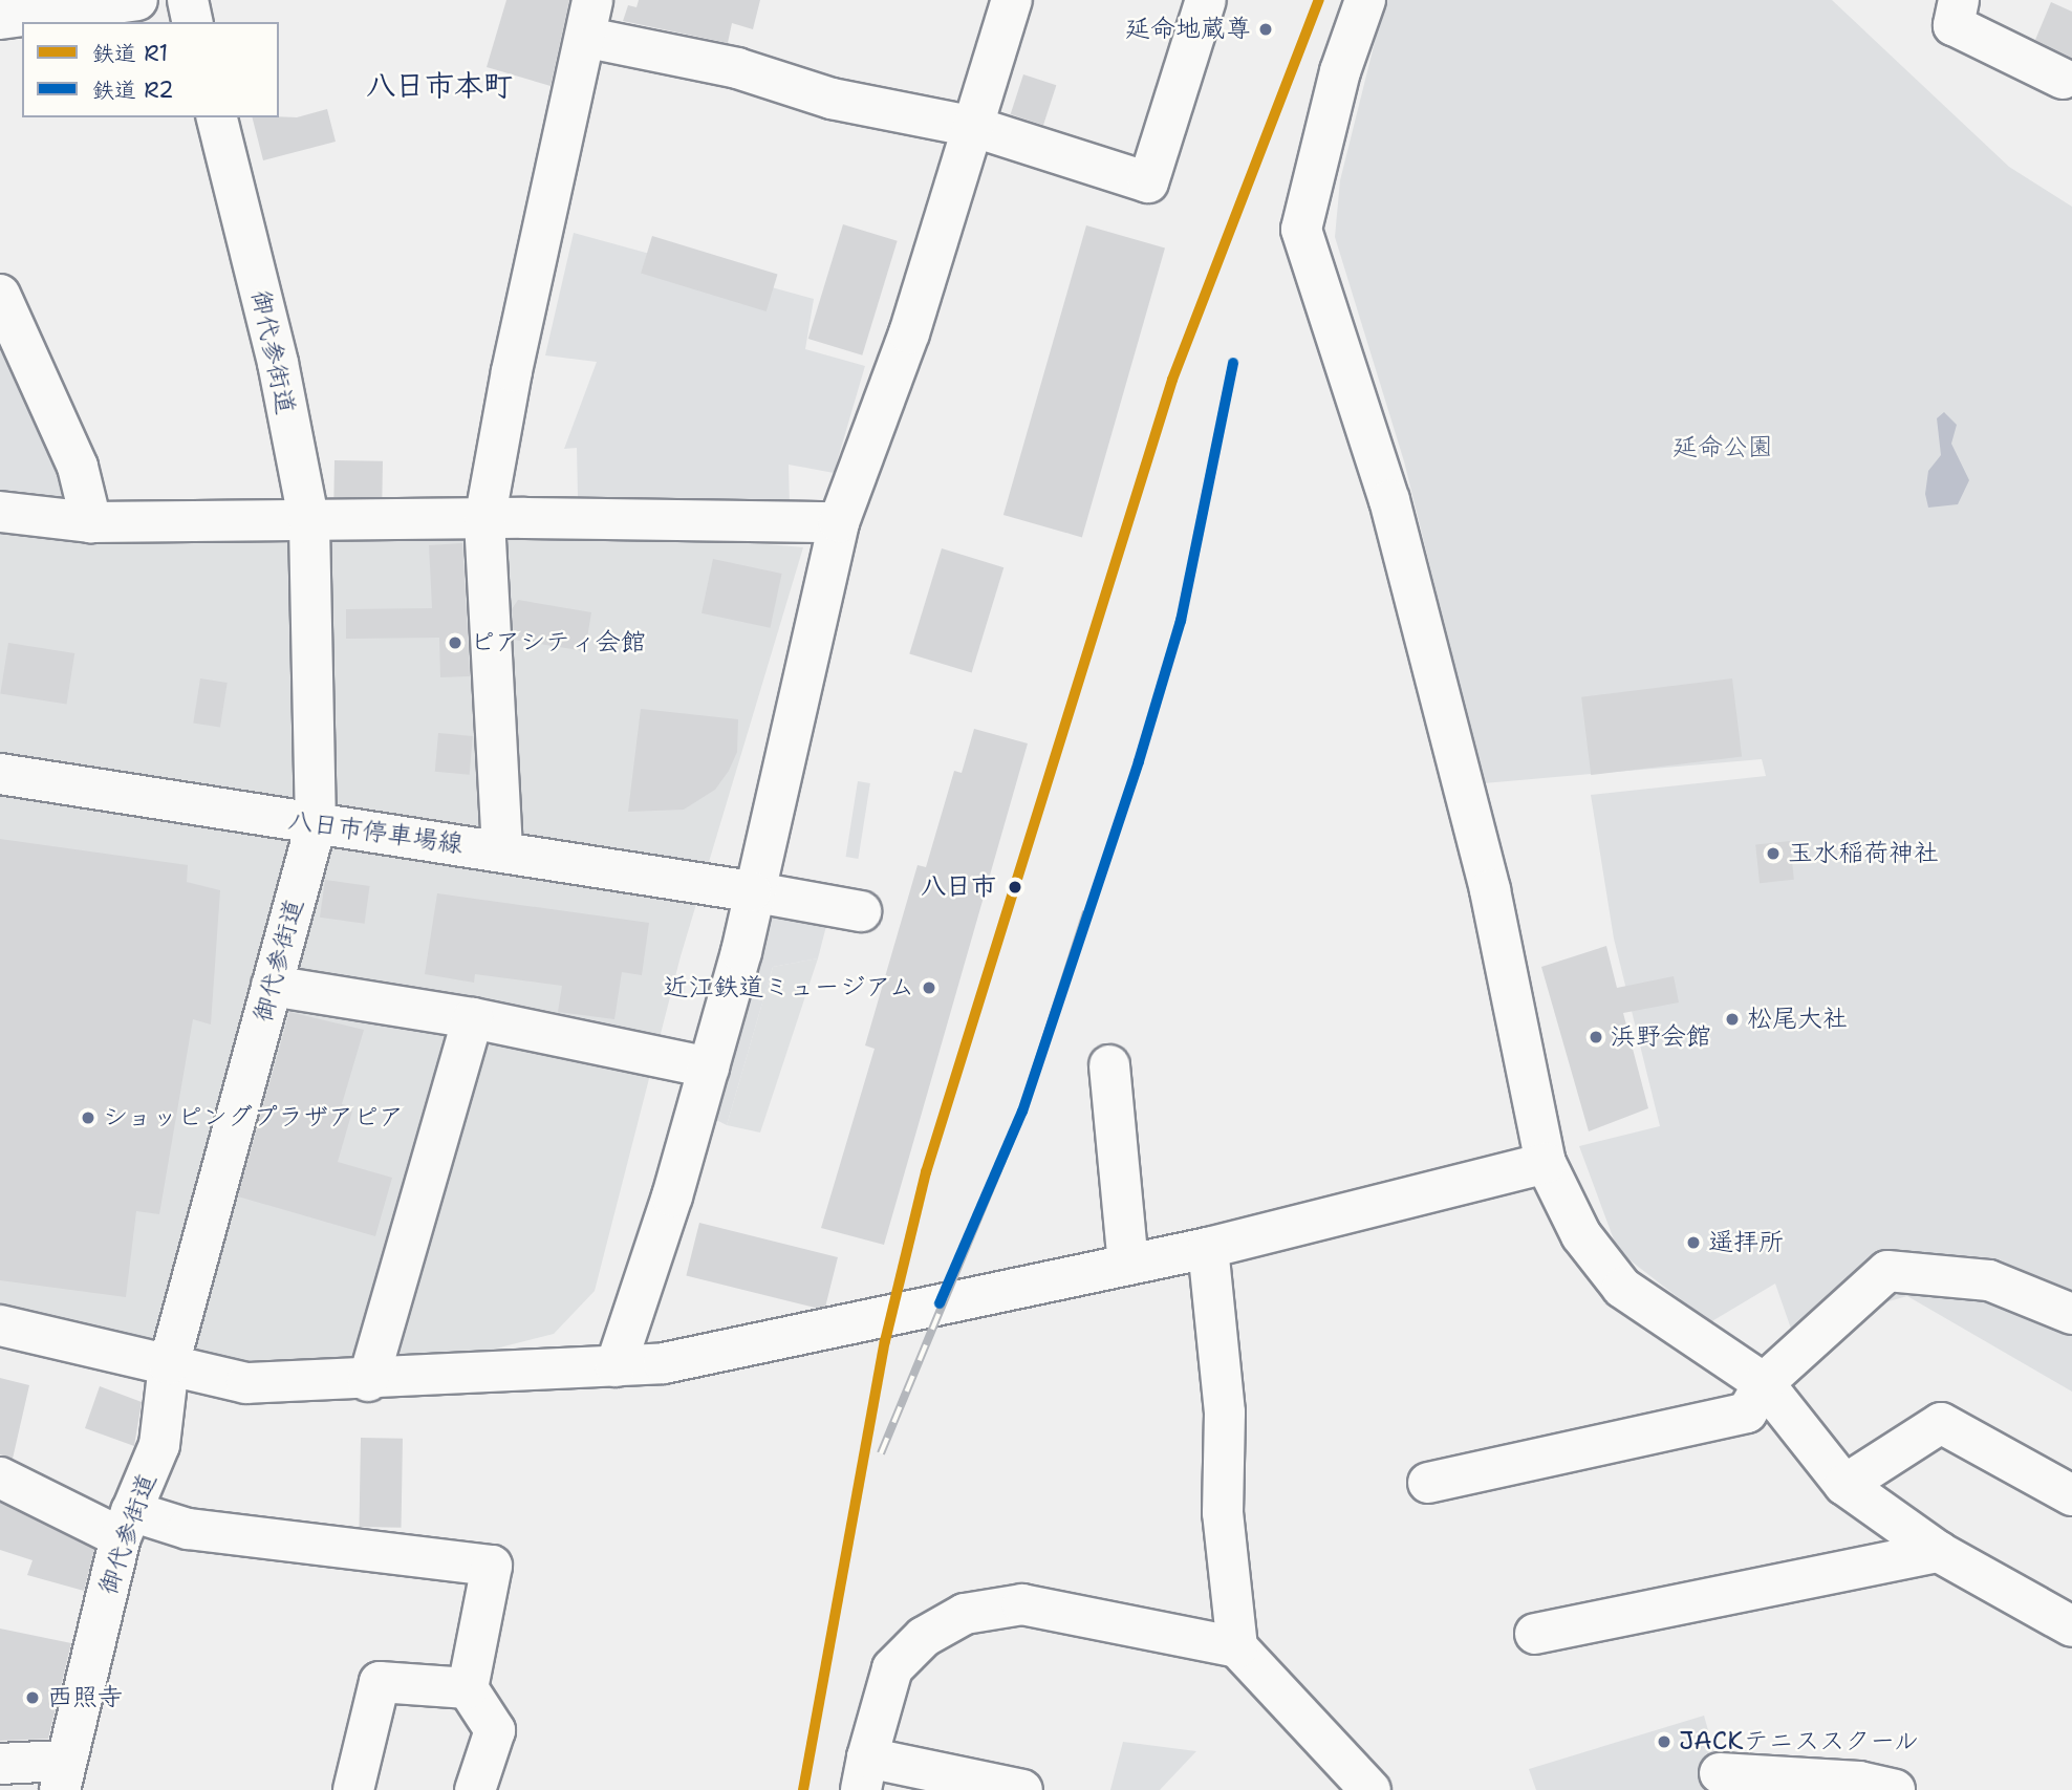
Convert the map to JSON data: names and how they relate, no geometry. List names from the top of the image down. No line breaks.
{"streets":{"street":["御代参街道","八日市停車場線"]},"crossings":[["御代参街道","八日市停車場線"]],"districts":["八日市本町"],"parks":["延命公園"],"places":["延命地蔵尊","ピアシティ会館","玉水稲荷神社","八日市","近江鉄道ミュージアム","松尾大社","浜野会館","ショッピングプラザアピア","遥拝所","西照寺","JACKテニススクール"],"lines":["rail line R1","rail line R2"],"legend":["鉄道 R1","鉄道 R2"]}
